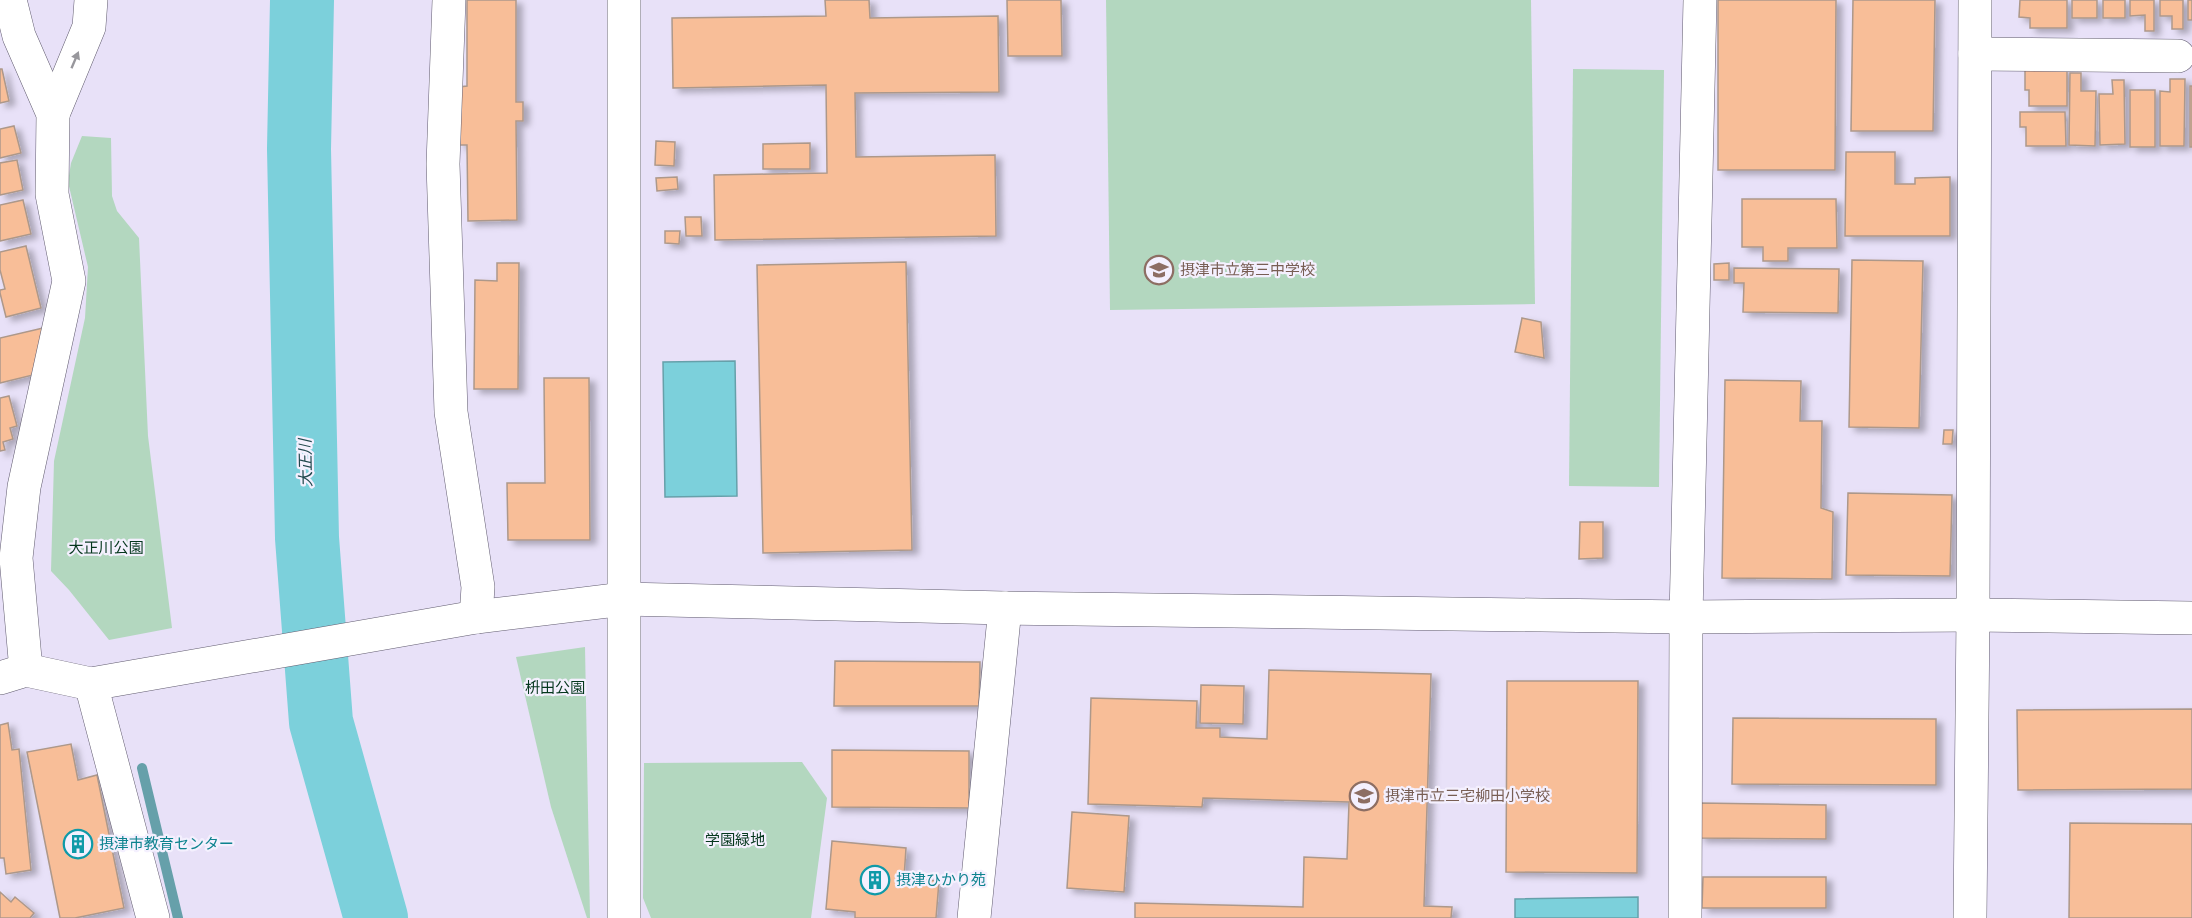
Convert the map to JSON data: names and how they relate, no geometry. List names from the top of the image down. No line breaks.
{"water":["大正川"],"parks":["大正川公園","枡田公園","学園緑地"],"places":{"school or university":["摂津市立第三中学校","摂津市立三宅柳田小学校"],"building":["摂津市教育センター","摂津ひかり苑"]}}
